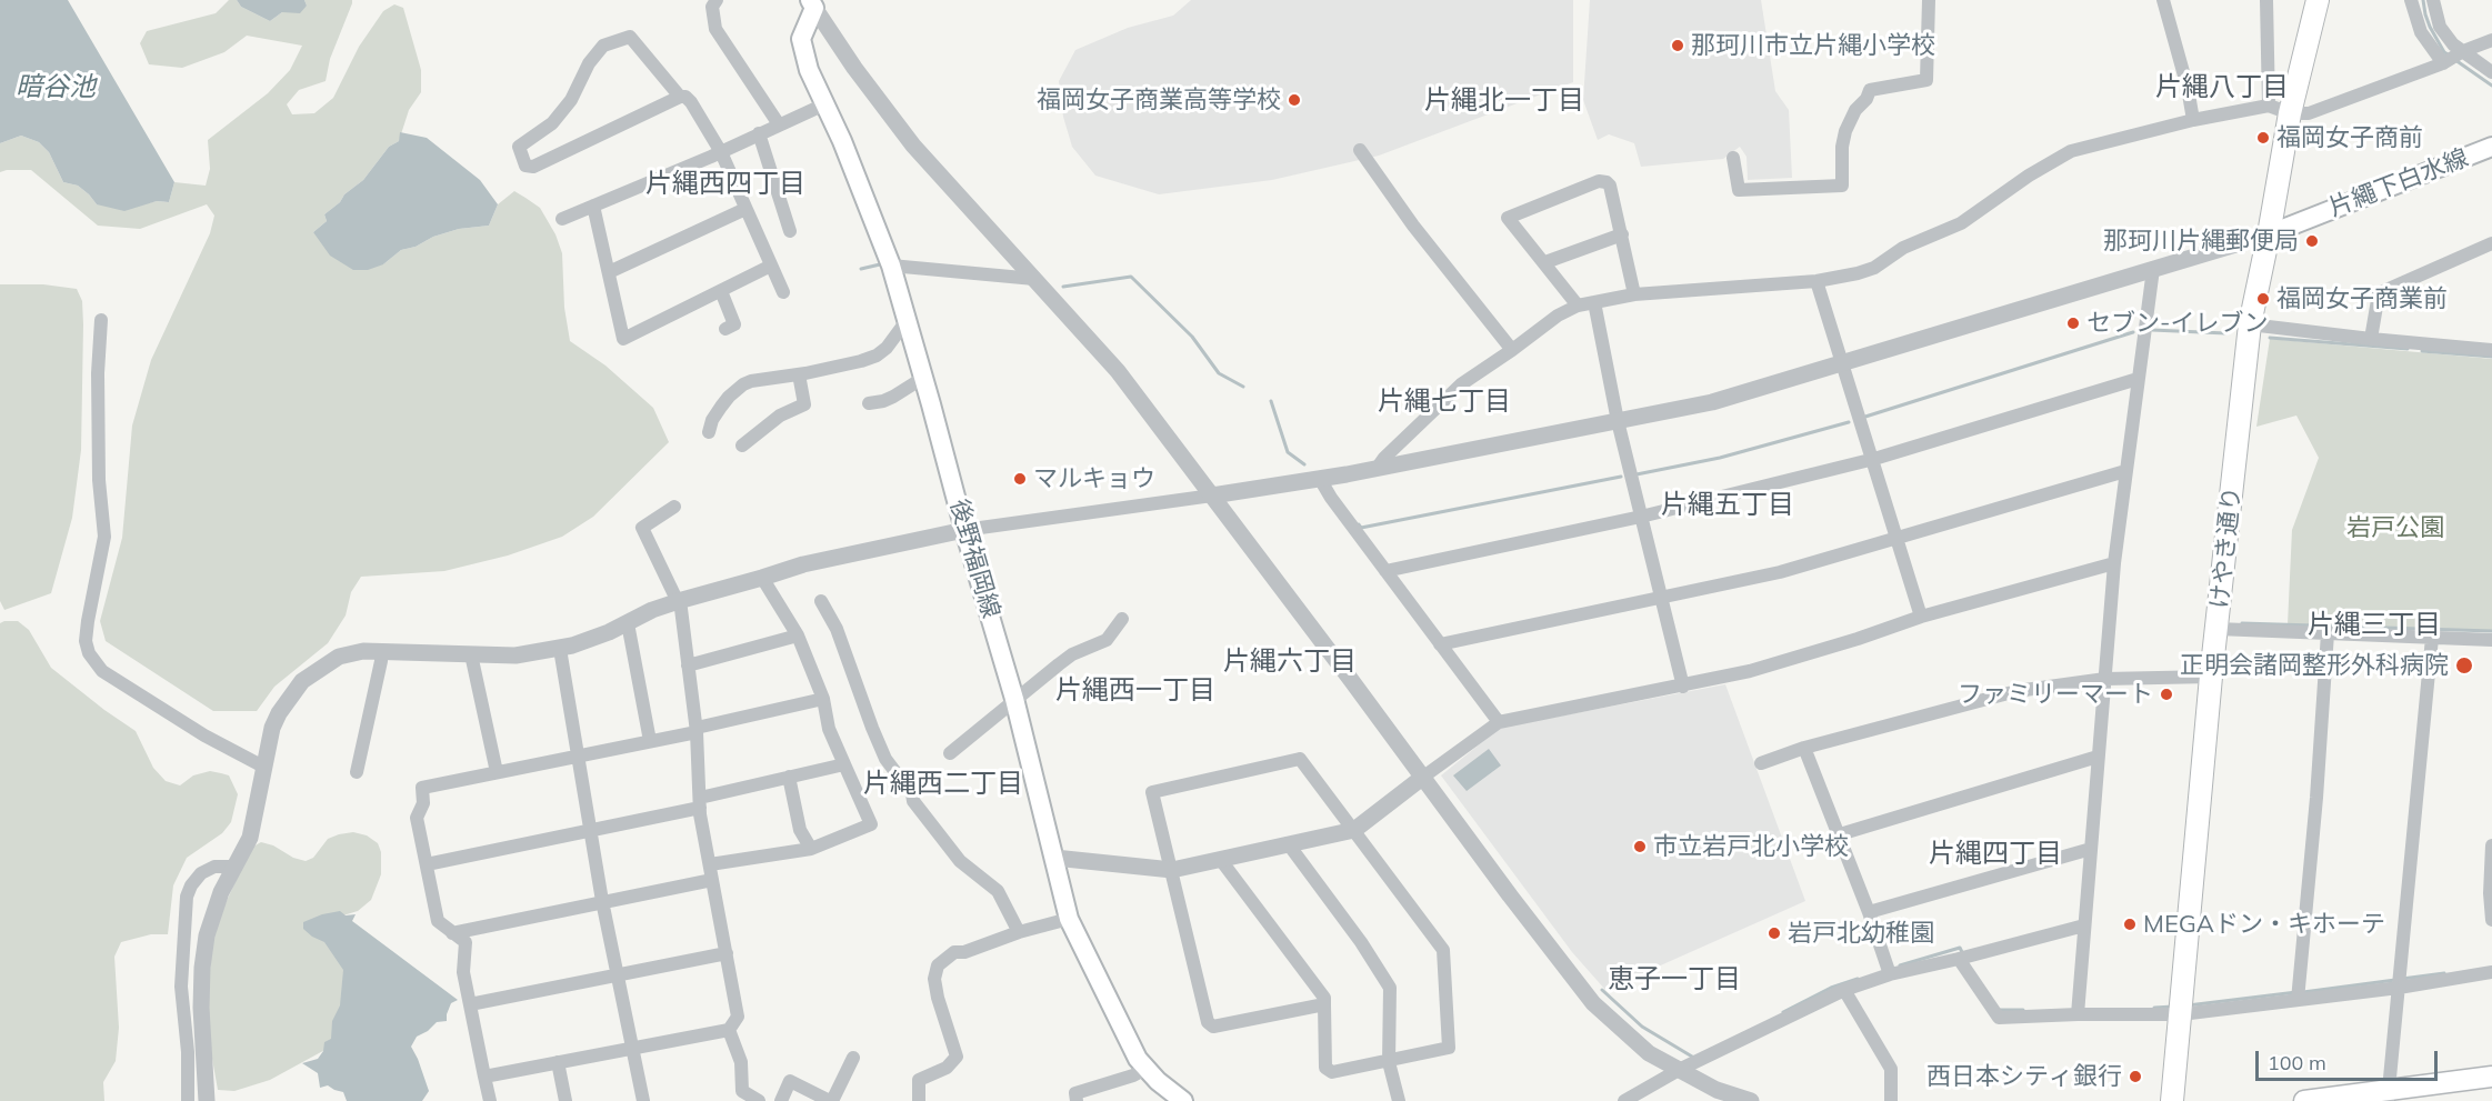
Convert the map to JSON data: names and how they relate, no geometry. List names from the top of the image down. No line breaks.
{"streets":{"highway":["けやき通り"],"main road":["片繩下白水線","後野福岡線"]},"crossings":[["片繩下白水線","けやき通り"]],"districts":["片縄八丁目","片縄北一丁目","片縄西四丁目","片縄七丁目","片縄五丁目","片縄三丁目","片縄六丁目","片縄西一丁目","片縄西二丁目","片縄四丁目","恵子一丁目"],"water":["暗谷池"],"parks":["岩戸公園"],"places":["那珂川市立片縄小学校","福岡女子商業高等学校","福岡女子商前","那珂川片縄郵便局","福岡女子商業前","セブン-イレブン","マルキョウ","正明会諸岡整形外科病院","ファミリーマート","市立岩戸北小学校","MEGAドン・キホーテ","岩戸北幼稚園","西日本シティ銀行"],"scale_bar":"100 m"}
